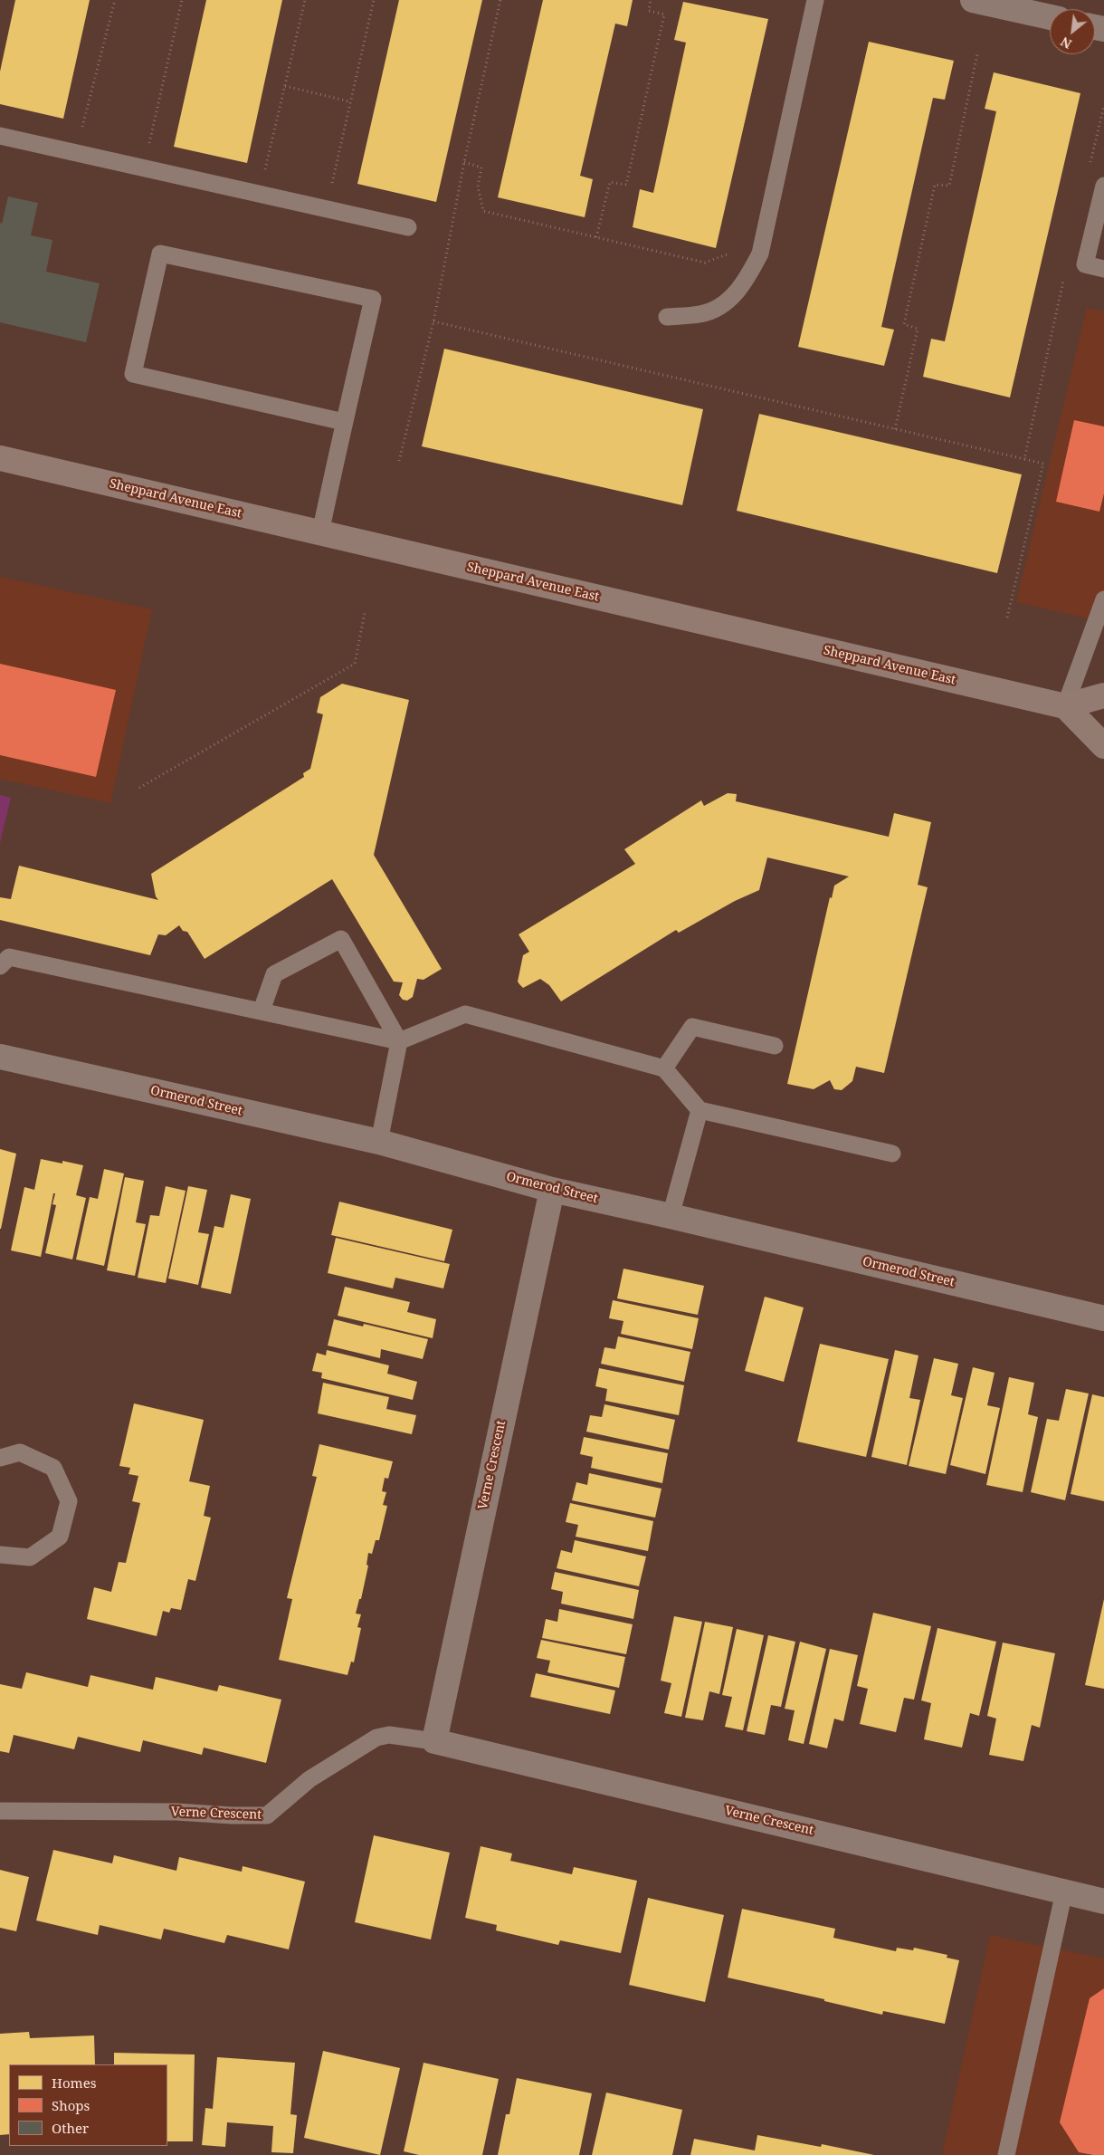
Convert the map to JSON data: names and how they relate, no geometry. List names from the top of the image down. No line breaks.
{"streets":{"main road":["Sheppard Avenue East"],"street":["Ormerod Street","Verne Crescent"]},"crossings":[["Ormerod Street","Verne Crescent"]],"legend":["Homes","Shops","Other"],"north":"bottom left"}
